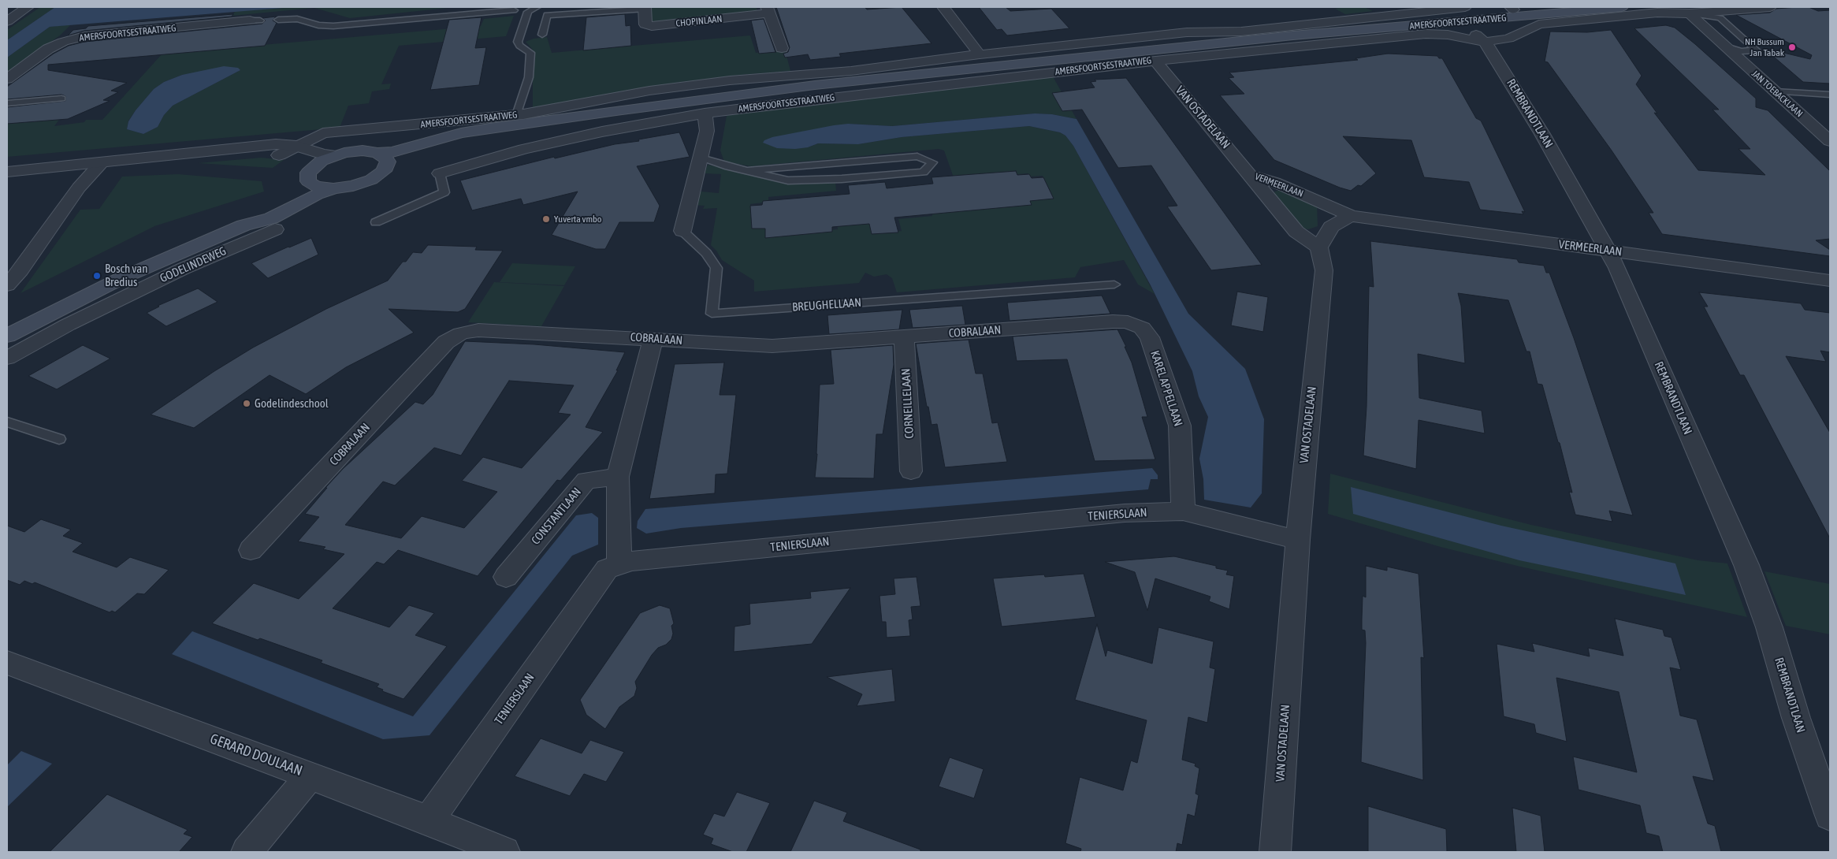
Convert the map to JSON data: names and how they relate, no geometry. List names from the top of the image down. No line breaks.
{"streets":{"main road":["AMERSFOORTSESTRAATWEG","GODELINDEWEG"],"street":["CHOPINLAAN","JAN TOEBACKLAAN","REMBRANDTLAAN","VAN OSTADELAAN","VERMEERLAAN","BREUGHELLAAN","COBRALAAN","KAREL APPELLAAN","CORNEILLELAAN","TENIERSLAAN","CONSTANTLAAN","GERARD DOULAAN"]},"crossings":[["AMERSFOORTSESTRAATWEG","JAN TOEBACKLAAN"],["AMERSFOORTSESTRAATWEG","REMBRANDTLAAN"],["AMERSFOORTSESTRAATWEG","VAN OSTADELAAN"],["AMERSFOORTSESTRAATWEG","GODELINDEWEG"],["AMERSFOORTSESTRAATWEG","BREUGHELLAAN"],["REMBRANDTLAAN","VERMEERLAAN"],["VAN OSTADELAAN","VERMEERLAAN"],["VAN OSTADELAAN","TENIERSLAAN"],["COBRALAAN","KAREL APPELLAAN"],["COBRALAAN","CORNEILLELAAN"],["KAREL APPELLAAN","TENIERSLAAN"],["TENIERSLAAN","GERARD DOULAAN"]],"places":["NH Bussum Jan Tabak","Yuverta vmbo","Bosch van Bredius","Godelindeschool"]}
